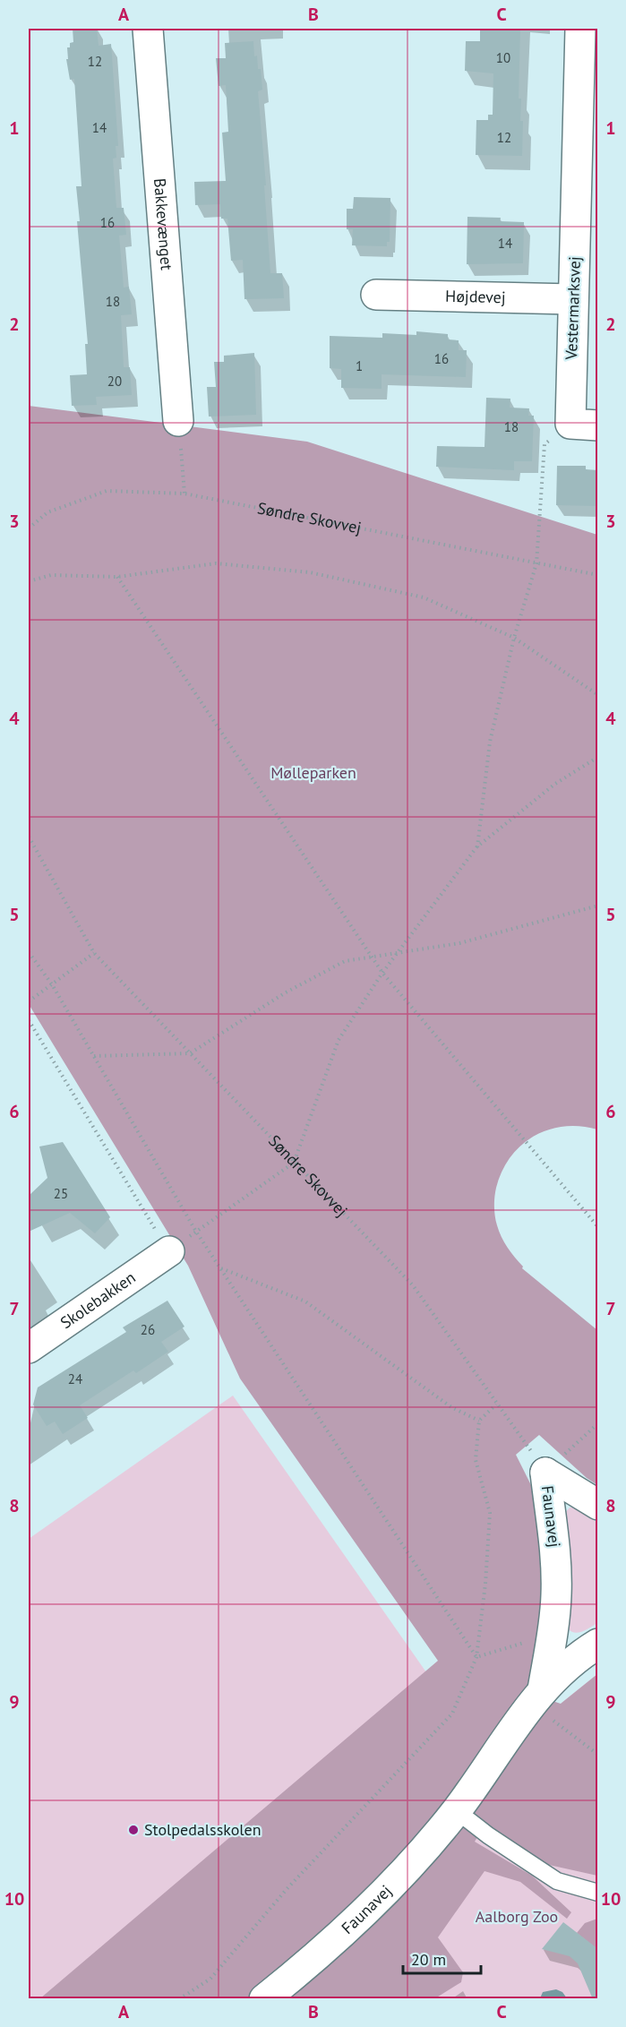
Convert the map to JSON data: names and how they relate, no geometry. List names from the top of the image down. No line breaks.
{"streets":{"street":["Bakkevænget","Højdevej","Vestermarksvej","Skolebakken","Faunavej"],"path":["Søndre Skovvej"]},"crossings":[["Højdevej","Vestermarksvej"],["Søndre Skovvej","Faunavej"]],"parks":["Mølleparken","Aalborg Zoo"],"places":["Stolpedalsskolen"],"house_numbers":["10","12","14","12","16","14","18","16","1","20","18","25","26","24"],"scale_bar":"20 m","grid":{"columns":["A","B","C"],"rows":["1","2","3","4","5","6","7","8","9","10"]}}
